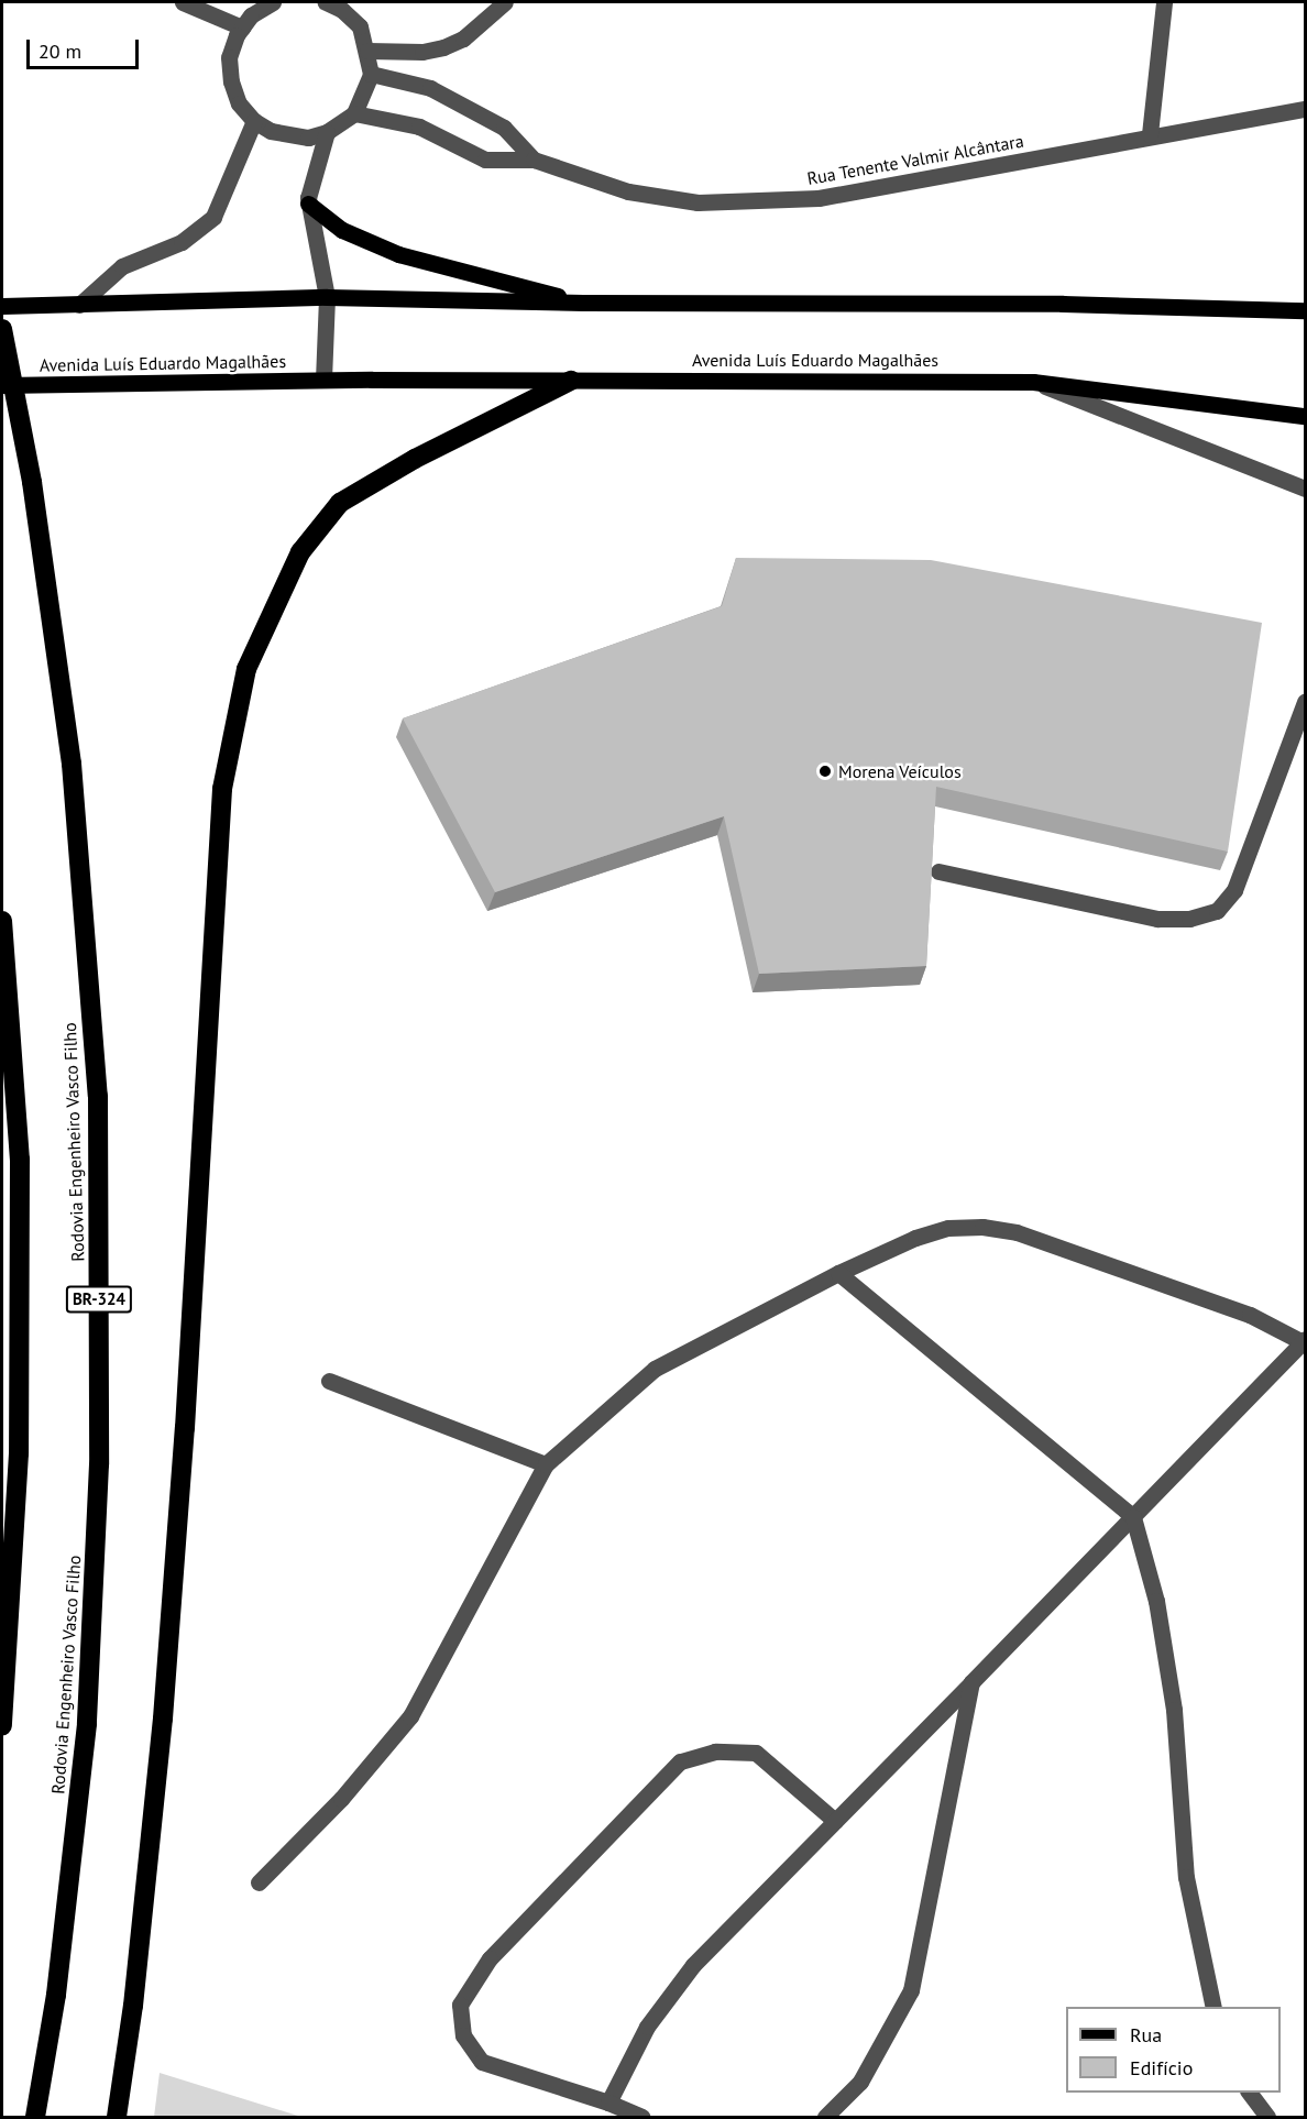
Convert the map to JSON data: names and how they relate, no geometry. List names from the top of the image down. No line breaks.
{"streets":{"highway":["Rodovia Engenheiro Vasco Filho","BR-324"],"main road":["Avenida Luís Eduardo Magalhães"],"street":["Rua Tenente Valmir Alcântara"]},"places":["Morena Veículos"],"legend":["Rua","Edifício"],"scale_bar":"20 m"}
